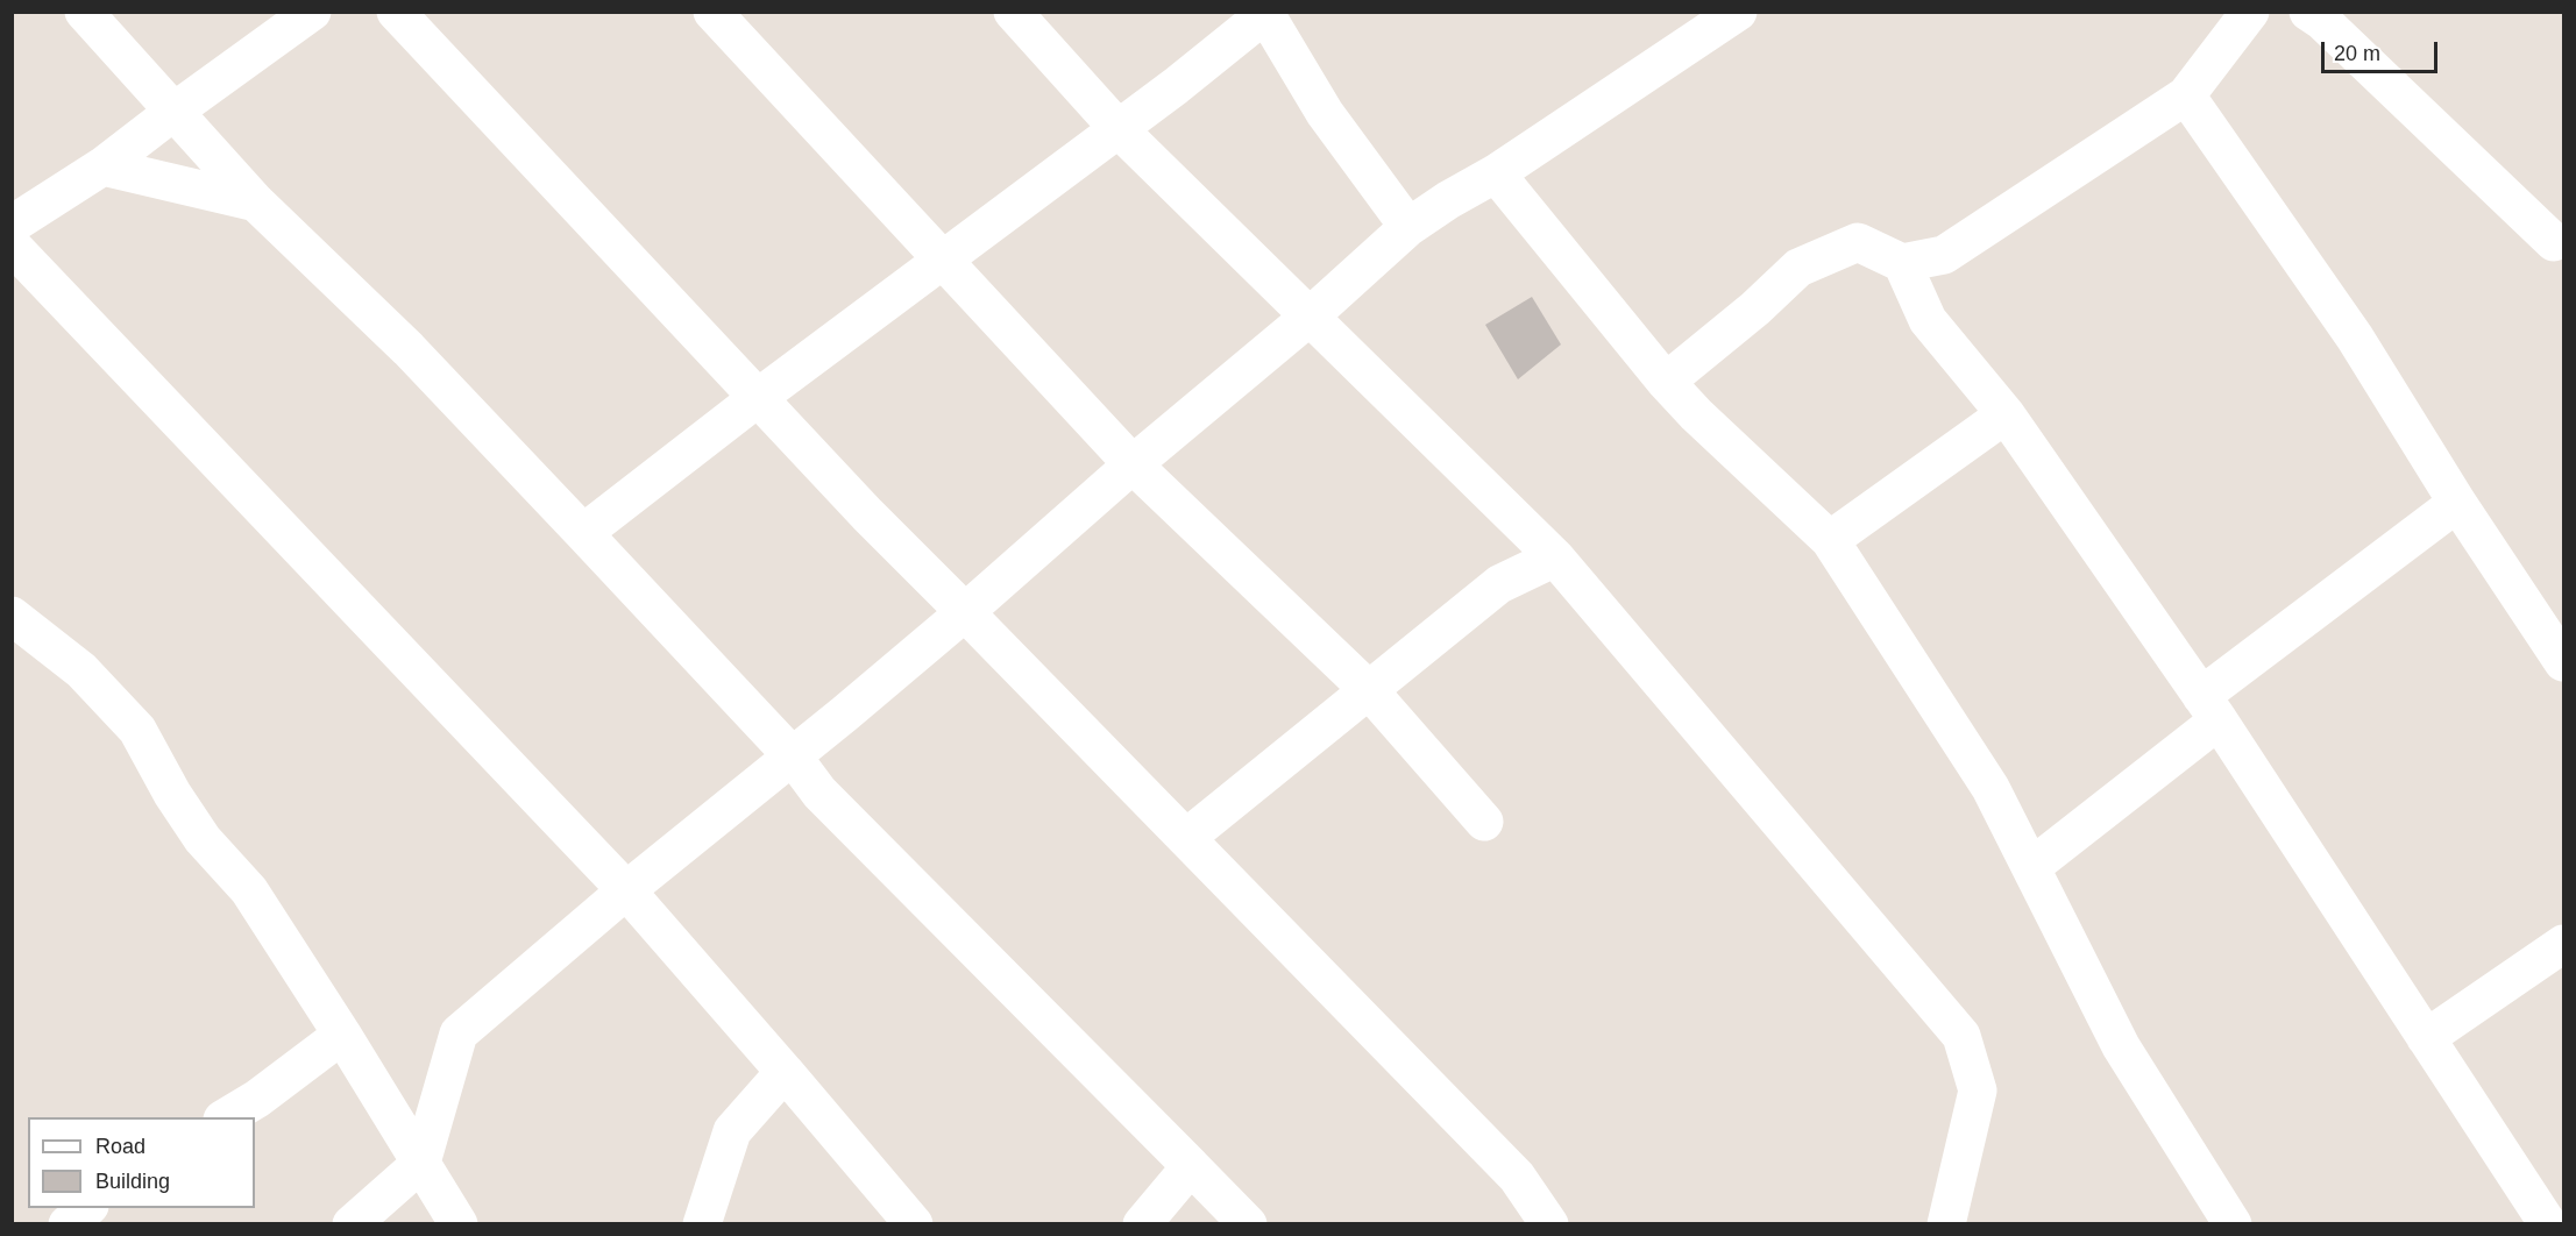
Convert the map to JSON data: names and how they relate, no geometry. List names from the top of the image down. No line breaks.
{"legend":["Road","Building"],"scale_bar":"20 m"}
